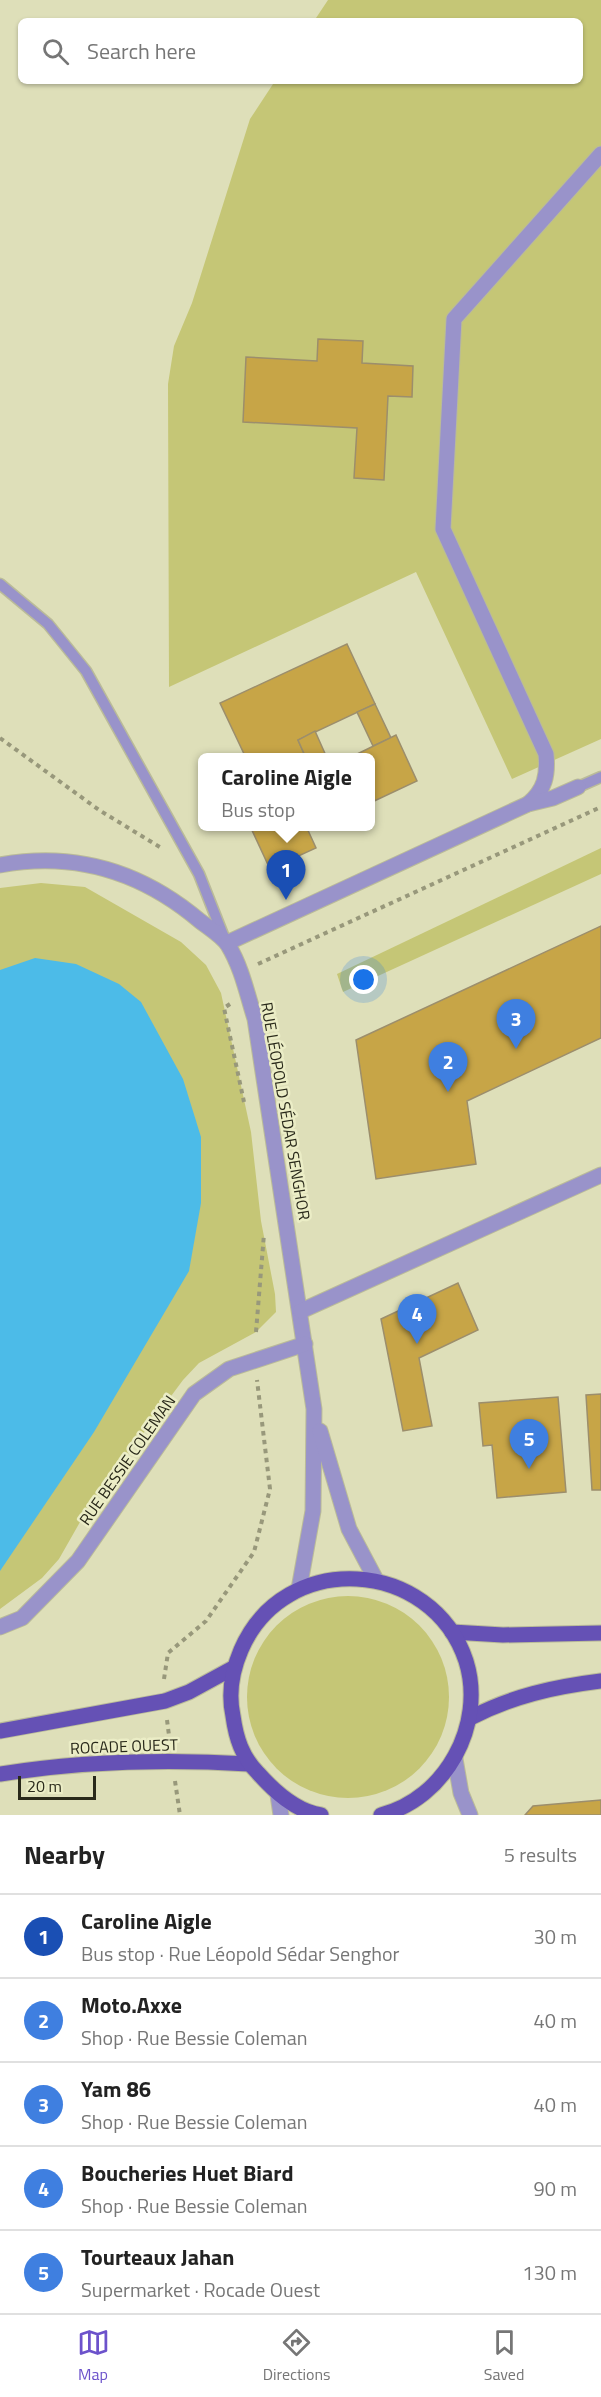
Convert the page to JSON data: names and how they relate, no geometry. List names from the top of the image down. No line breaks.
{"streets":{"main road":["ROCADE OUEST"],"street":["RUE LÉOPOLD SÉDAR SENGHOR","RUE BESSIE COLEMAN"]},"crossings":[["RUE LÉOPOLD SÉDAR SENGHOR","RUE BESSIE COLEMAN"]],"scale_bar":"20 m","page":{"search":"Search here","popup":["Caroline Aigle","Bus stop"],"pins":["1","3","2","4","5"],"scale":"20 m","heading":["Nearby","5 results"],"list":[{"mark":"1","name":"Caroline Aigle","note":"Bus stop · Rue Léopold Sédar Senghor","value":"30 m"},{"mark":"2","name":"Moto.Axxe","note":"Shop · Rue Bessie Coleman","value":"40 m"},{"mark":"3","name":"Yam 86","note":"Shop · Rue Bessie Coleman","value":"40 m"},{"mark":"4","name":"Boucheries Huet Biard","note":"Shop · Rue Bessie Coleman","value":"90 m"},{"mark":"5","name":"Tourteaux Jahan","note":"Supermarket · Rocade Ouest","value":"130 m"}],"nav":["Map","Directions","Saved"]}}
